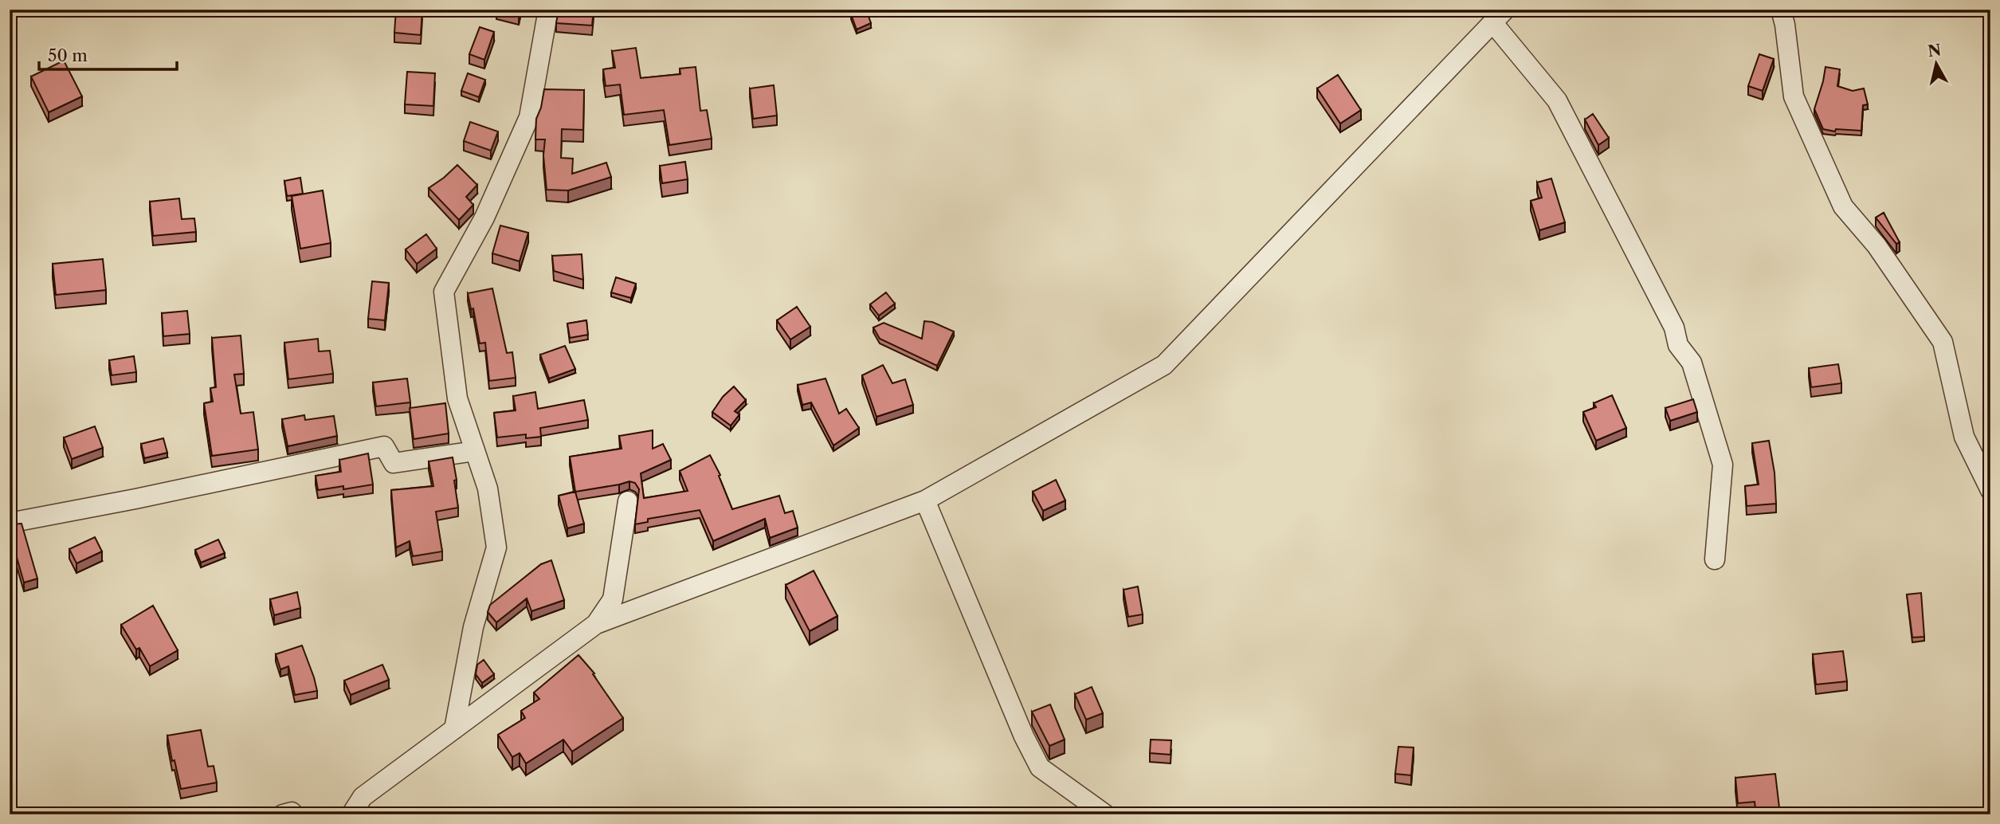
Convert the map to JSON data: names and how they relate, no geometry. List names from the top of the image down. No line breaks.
{"scale_bar":"50 m","north":"top"}
